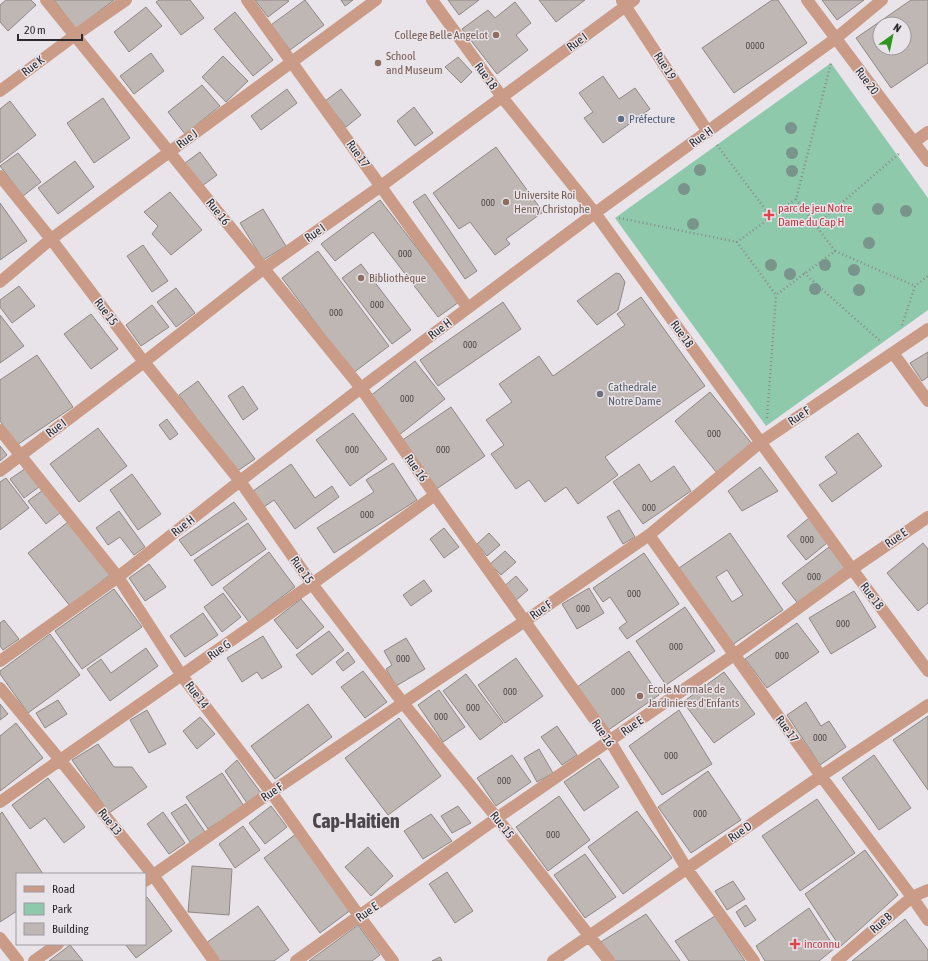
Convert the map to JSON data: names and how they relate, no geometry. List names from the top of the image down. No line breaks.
{"streets":{"street":["Rue I","Rue K","Rue 19","Rue 18","Rue 20","Rue H","Rue J","Rue 17","Rue 16","Rue 15","Rue F","Rue E","Rue G","Rue 14","Rue 13","Rue D","Rue B"]},"crossings":[["Rue I","Rue 19"],["Rue I","Rue 18"],["Rue I","Rue 17"],["Rue I","Rue 16"],["Rue I","Rue 15"],["Rue I","Rue 14"],["Rue K","Rue 16"],["Rue 19","Rue H"],["Rue 18","Rue H"],["Rue 18","Rue F"],["Rue 18","Rue E"],["Rue 20","Rue H"],["Rue H","Rue 17"],["Rue H","Rue 16"],["Rue H","Rue 15"],["Rue H","Rue 14"],["Rue J","Rue 17"],["Rue J","Rue 16"],["Rue J","Rue 15"],["Rue 17","Rue F"],["Rue 17","Rue E"],["Rue 17","Rue D"],["Rue 17","Rue B"],["Rue 16","Rue F"],["Rue 16","Rue E"],["Rue 16","Rue G"],["Rue 16","Rue D"],["Rue 15","Rue F"],["Rue 15","Rue E"],["Rue 15","Rue G"],["Rue 15","Rue D"],["Rue F","Rue 14"],["Rue F","Rue 13"],["Rue E","Rue 14"],["Rue G","Rue 14"],["Rue G","Rue 13"]],"districts":["Cap-Haitien"],"places":{"other":["College Belle Angelot","School and Museum","Préfecture","Universite Roi Henry Christophe","Bibliothèque","Cathedrale Notre Dame","Ecole Normale de Jardinieres d'Enfants"],"health":["parc de jeu Notre Dame du Cap H","inconnu"]},"house_numbers":["0000","000","000","000","000","000","000","000","000","000","000","000","000","000","000","000","000","000","000","000","000","000","000","000","000","000","000","000","000"],"legend":["Road","Park","Building"],"scale_bar":"20 m","north":"top right"}
